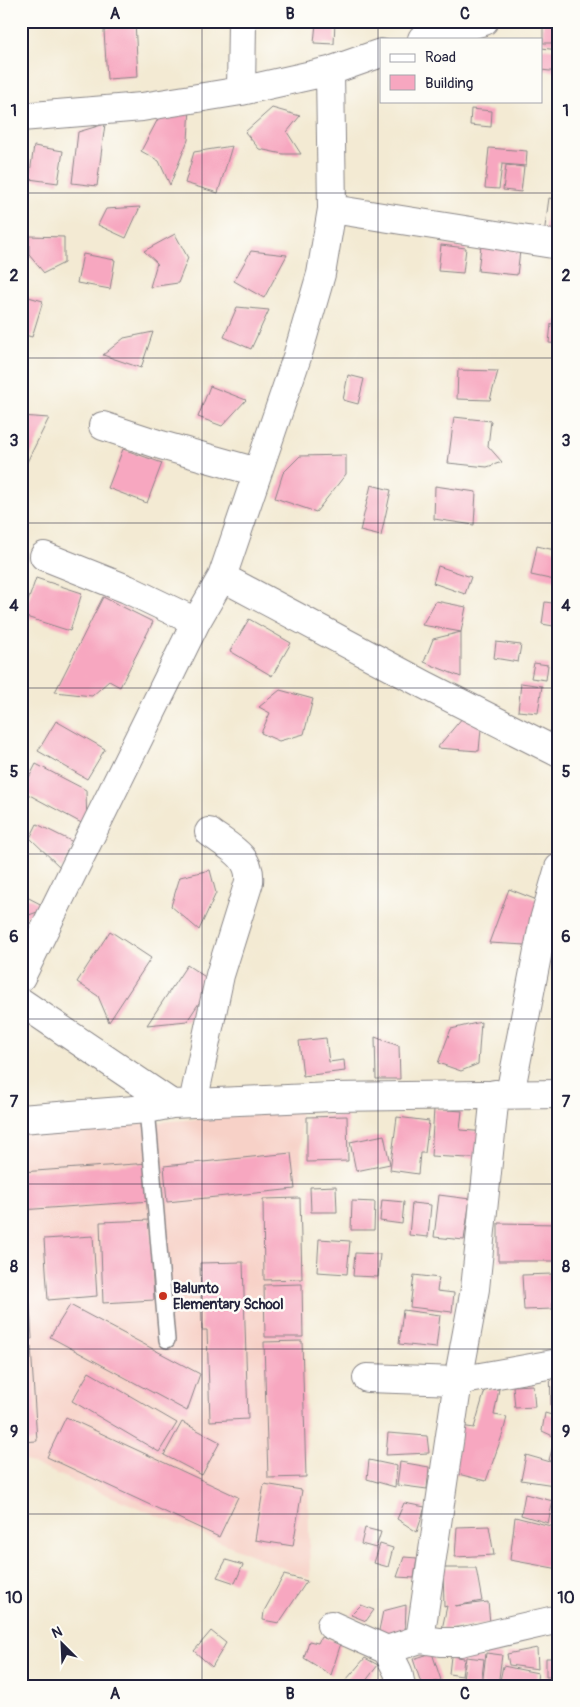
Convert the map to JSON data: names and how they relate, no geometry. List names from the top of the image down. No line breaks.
{"places":["Balunto Elementary School"],"legend":["Road","Building"],"north":"top left","grid":{"columns":["A","B","C"],"rows":["1","2","3","4","5","6","7","8","9","10"]}}
